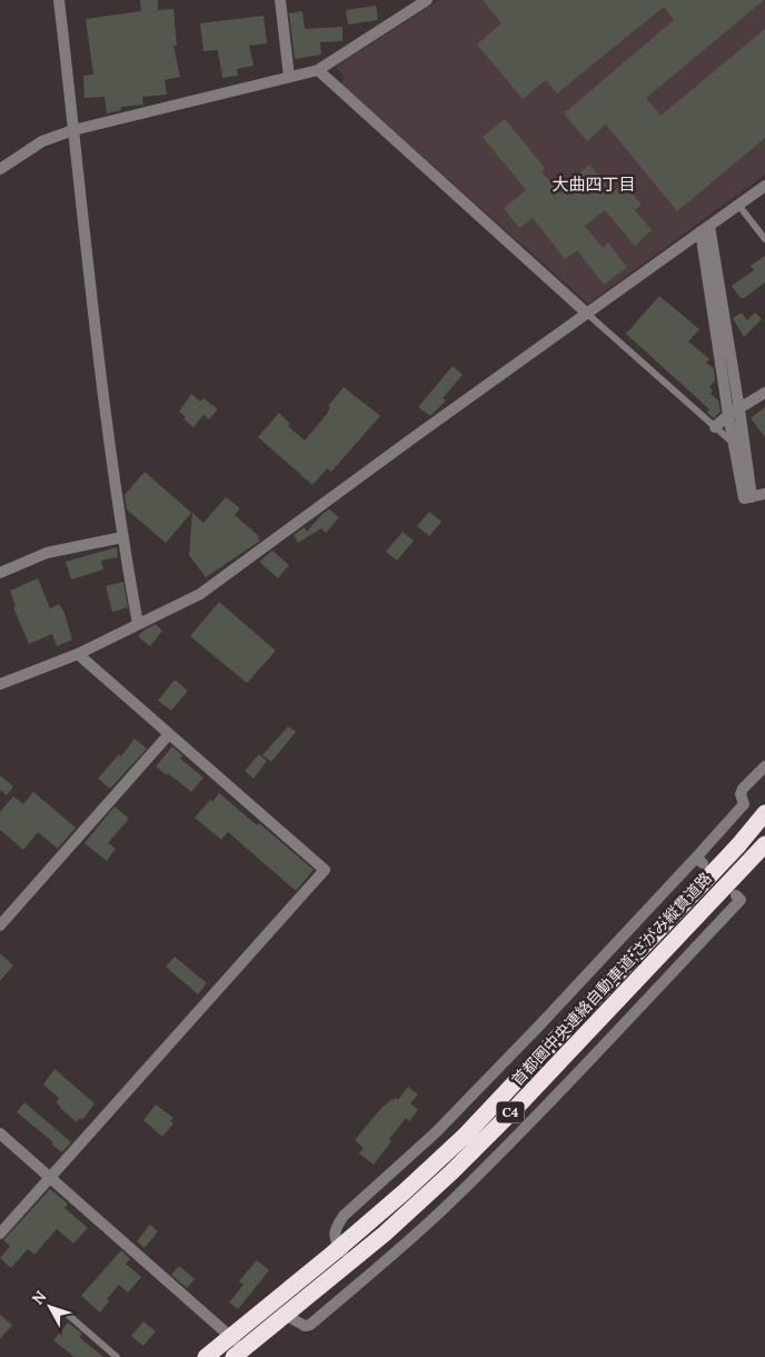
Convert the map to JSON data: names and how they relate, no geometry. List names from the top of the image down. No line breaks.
{"streets":{"highway":["首都圏中央連絡自動車道;さがみ縦貫道路","C4"]},"crossings":[["首都圏中央連絡自動車道;さがみ縦貫道路","C4"]],"districts":["大曲四丁目"],"north":"top left"}
